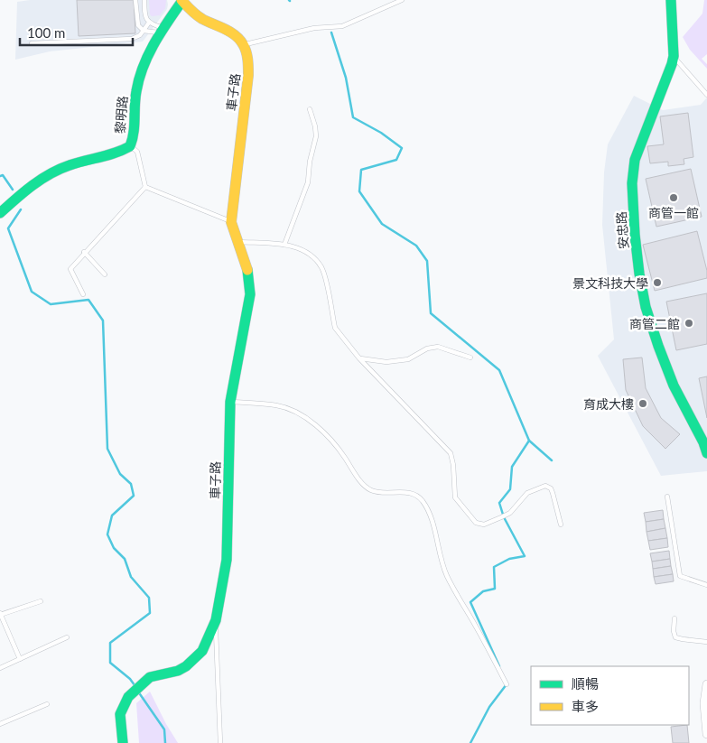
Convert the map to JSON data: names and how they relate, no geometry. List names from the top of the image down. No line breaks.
{"streets":{"street":["車子路","黎明路","安忠路"]},"places":["商管一館","景文科技大學","商管二館","育成大樓"],"legend":["順暢","車多"],"scale_bar":"100 m"}
